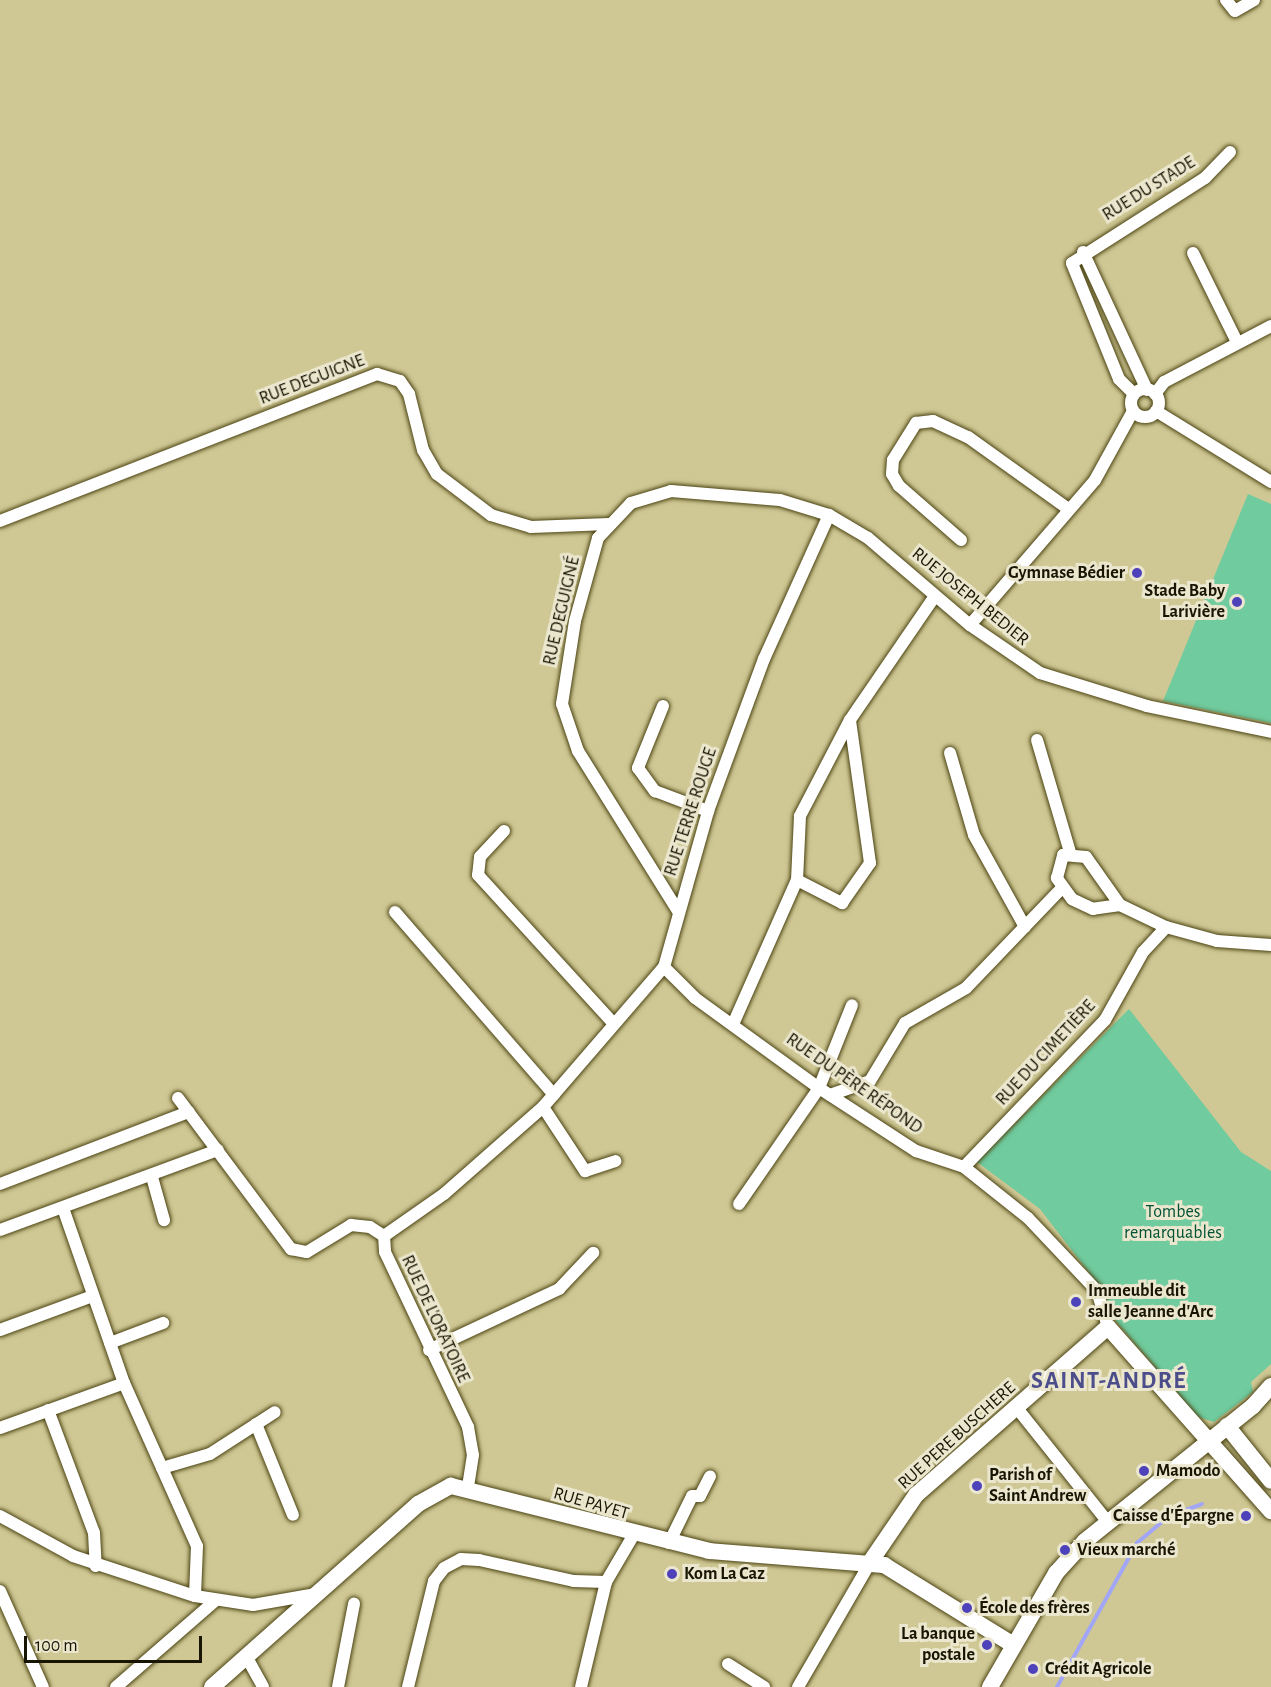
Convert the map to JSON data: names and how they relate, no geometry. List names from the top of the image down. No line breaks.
{"streets":{"main road":["RUE DU PÈRE RÉPOND","RUE PERE BUSCHERE","RUE PAYET"],"street":["RUE DU STADE","RUE DEGUIGNE","RUE JOSEPH BEDIER","RUE DEGUIGNÉ","RUE TERRE ROUGE","RUE DU CIMETIÈRE","RUE DE L'ORATOIRE"]},"crossings":[["RUE DEGUIGNE","RUE DEGUIGNÉ"],["RUE JOSEPH BEDIER","RUE DEGUIGNÉ"],["RUE JOSEPH BEDIER","RUE TERRE ROUGE"],["RUE DEGUIGNÉ","RUE TERRE ROUGE"],["RUE TERRE ROUGE","RUE DU PÈRE RÉPOND"],["RUE TERRE ROUGE","RUE DE L'ORATOIRE"],["RUE DU CIMETIÈRE","RUE DU PÈRE RÉPOND"],["RUE DU PÈRE RÉPOND","RUE PERE BUSCHERE"],["RUE DE L'ORATOIRE","RUE PAYET"],["RUE PERE BUSCHERE","RUE PAYET"]],"districts":["SAINT-ANDRÉ"],"parks":["Tombes remarquables"],"places":["Gymnase Bédier","Stade Baby Larivière","Immeuble dit salle Jeanne d'Arc","Mamodo","Parish of Saint Andrew","Caisse d'Épargne","Vieux marché","Kom La Caz","École des frères","La banque postale","Crédit Agricole"],"scale_bar":"100 m"}
